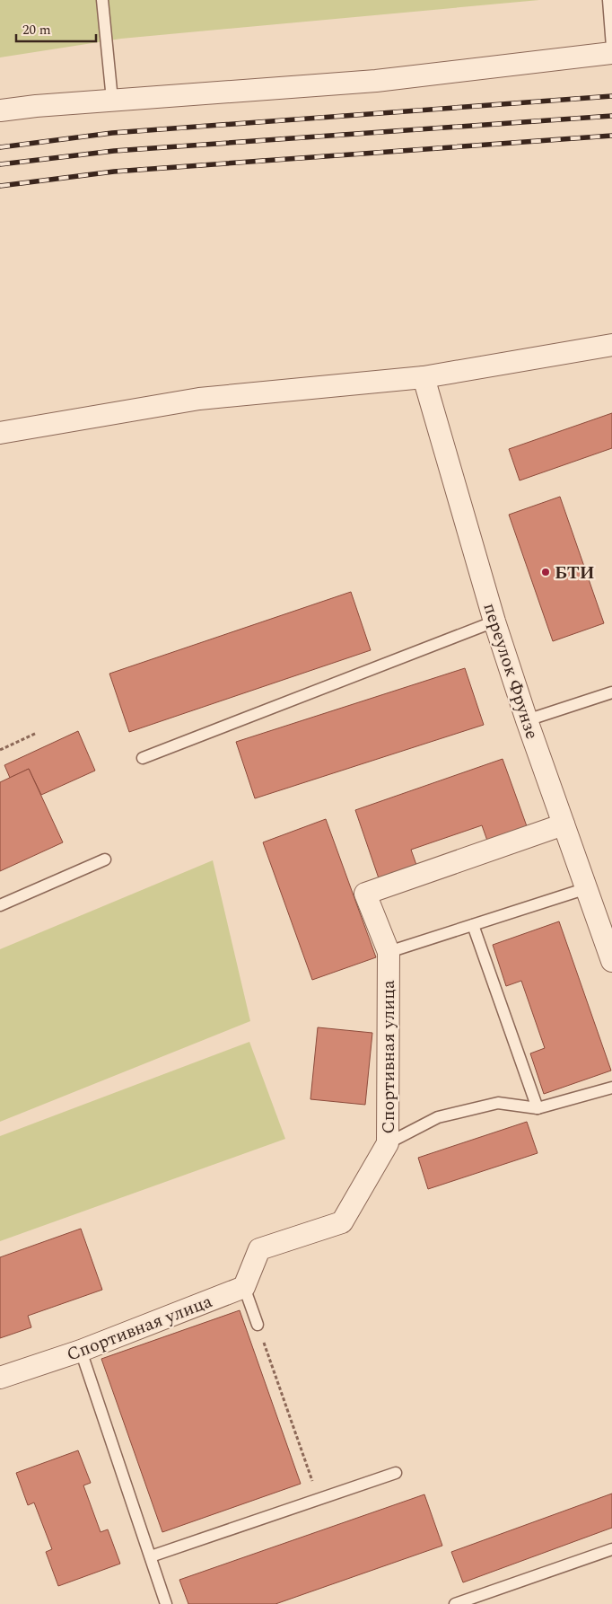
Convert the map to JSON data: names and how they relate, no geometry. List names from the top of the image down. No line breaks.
{"streets":{"street":["переулок Фрунзе","Спортивная улица"]},"crossings":[["переулок Фрунзе","Спортивная улица"]],"places":["БТИ"],"scale_bar":"20 m"}
